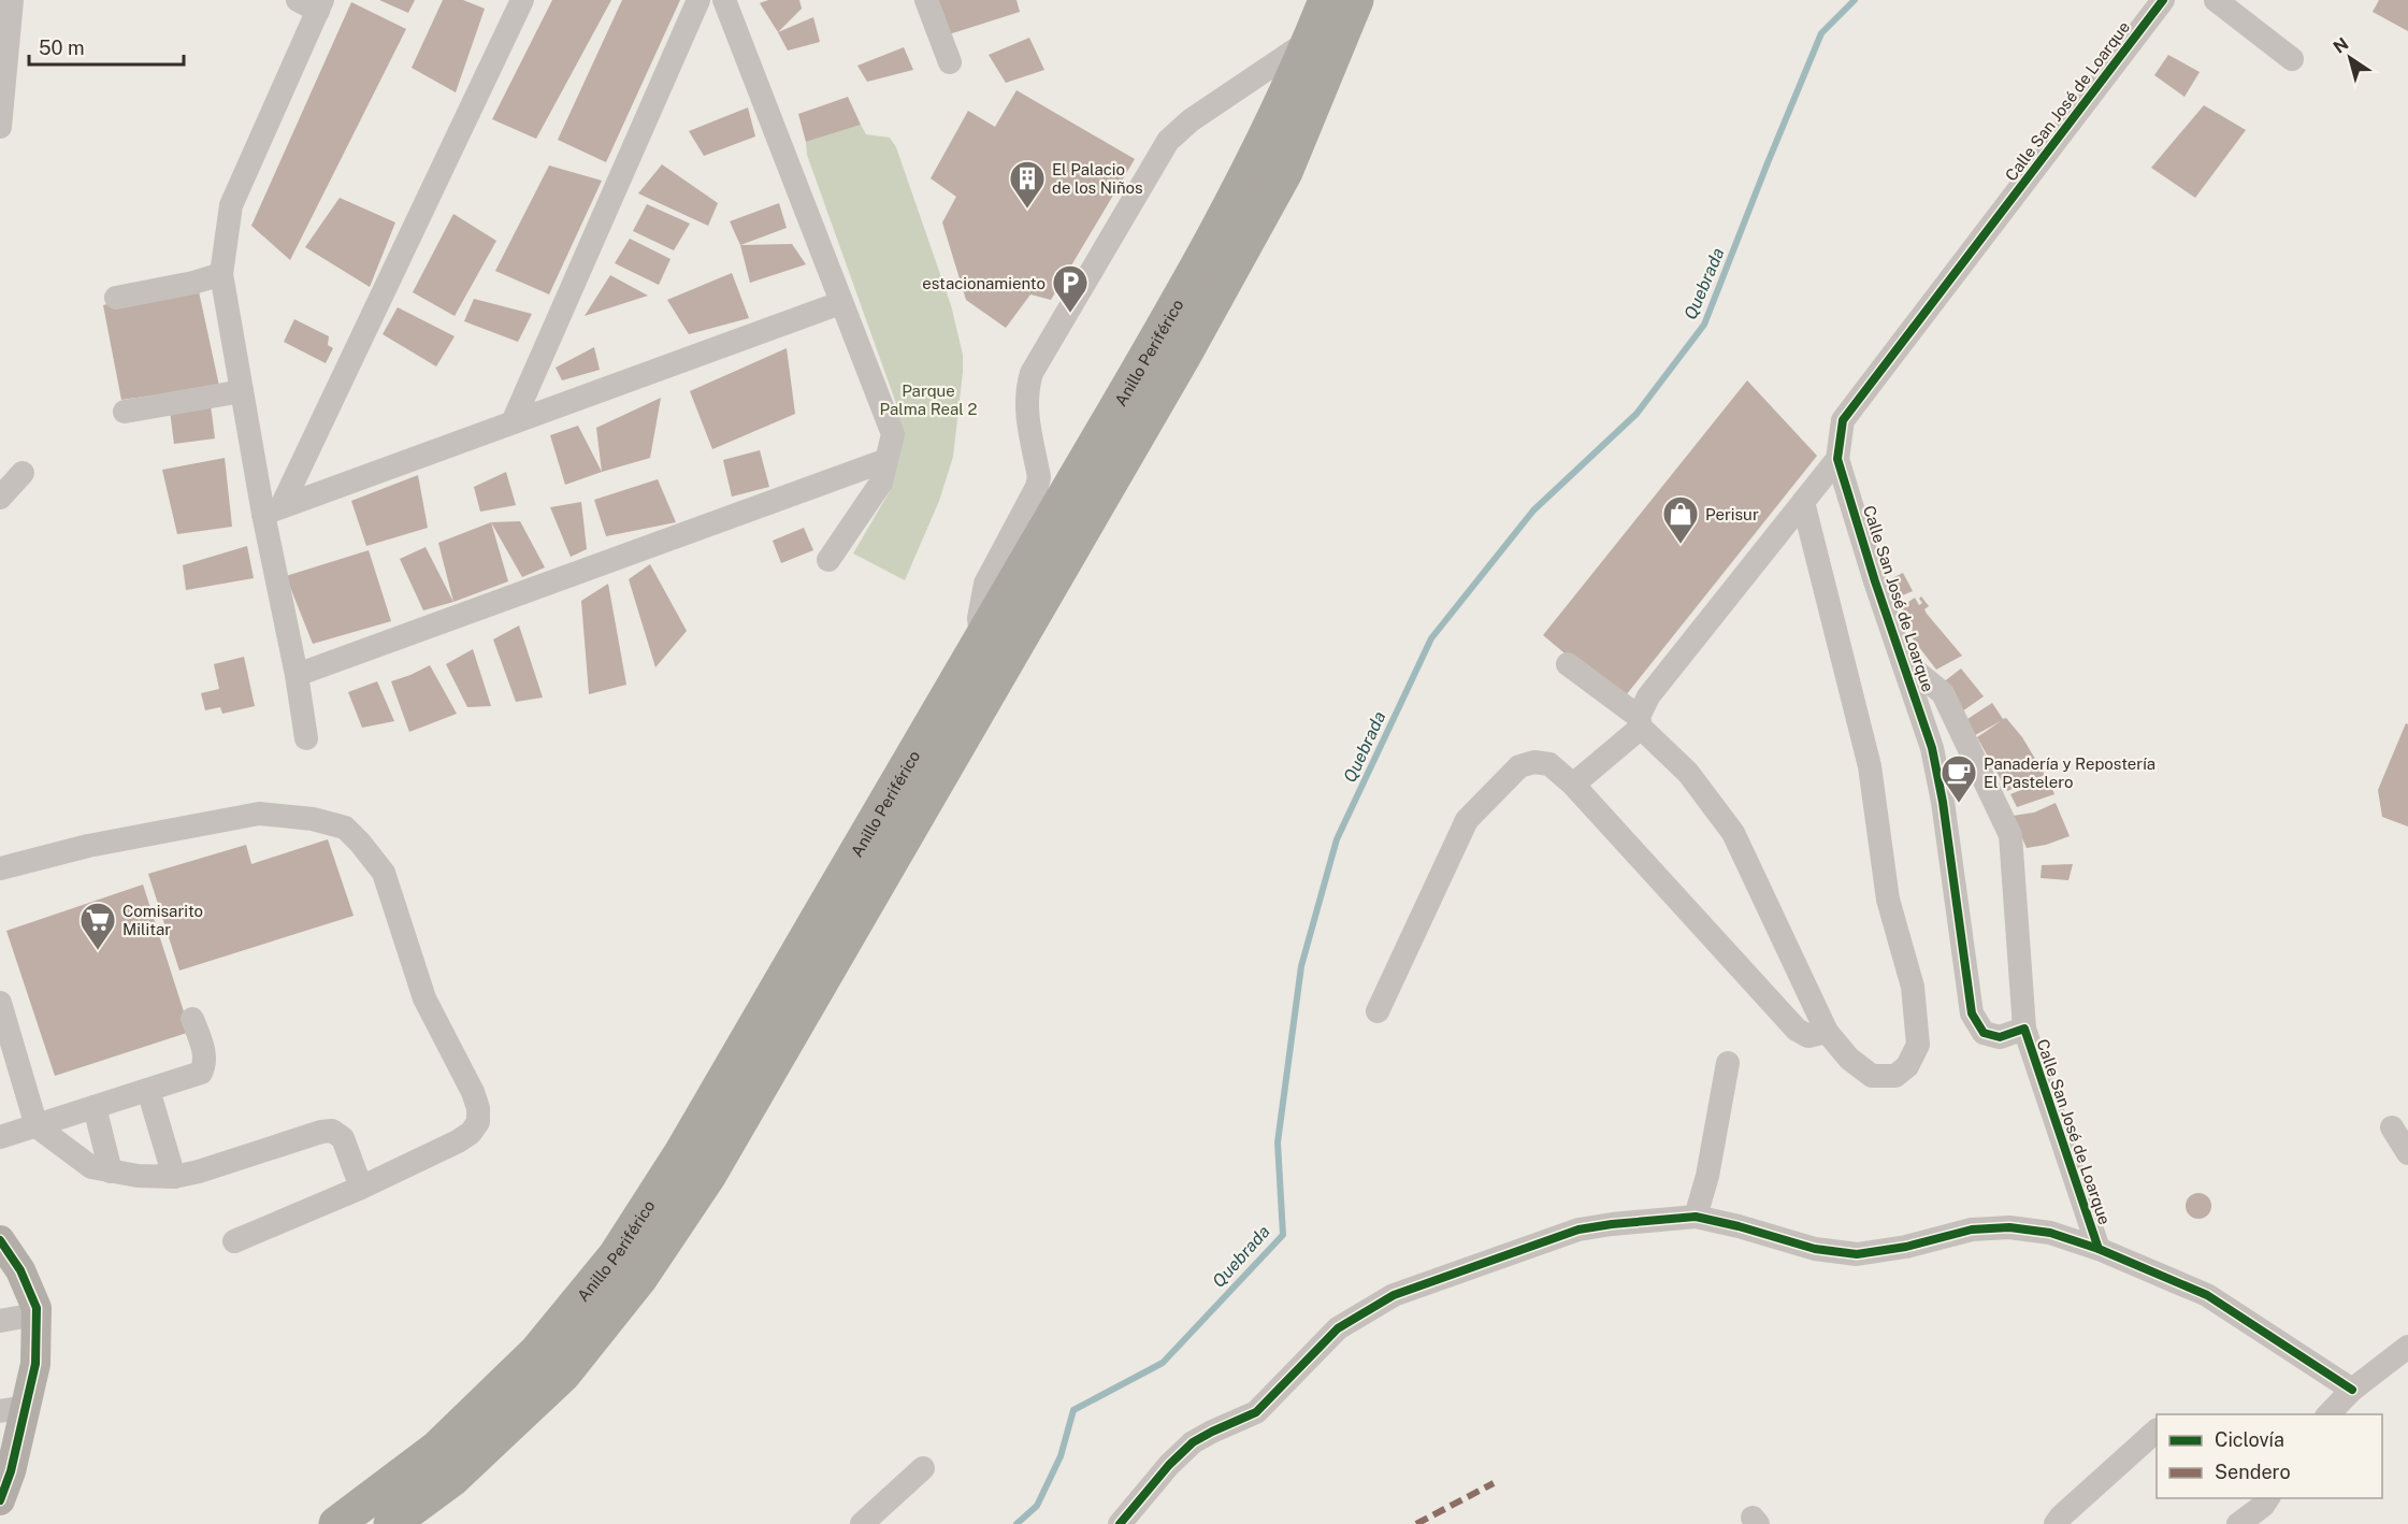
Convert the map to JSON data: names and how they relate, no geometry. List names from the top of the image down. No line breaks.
{"streets":{"highway":["Anillo Periférico"],"street":["Calle San José de Loarque"]},"water":["Quebrada"],"parks":["Parque Palma Real 2"],"places":{"building":["El Palacio de los Niños"],"parking":["estacionamiento"],"shop":["Perisur"],"cafe":["Panadería y Repostería El Pastelero"],"supermarket":["Comisarito Militar"]},"legend":["Ciclovía","Sendero"],"scale_bar":"50 m","north":"top left"}
